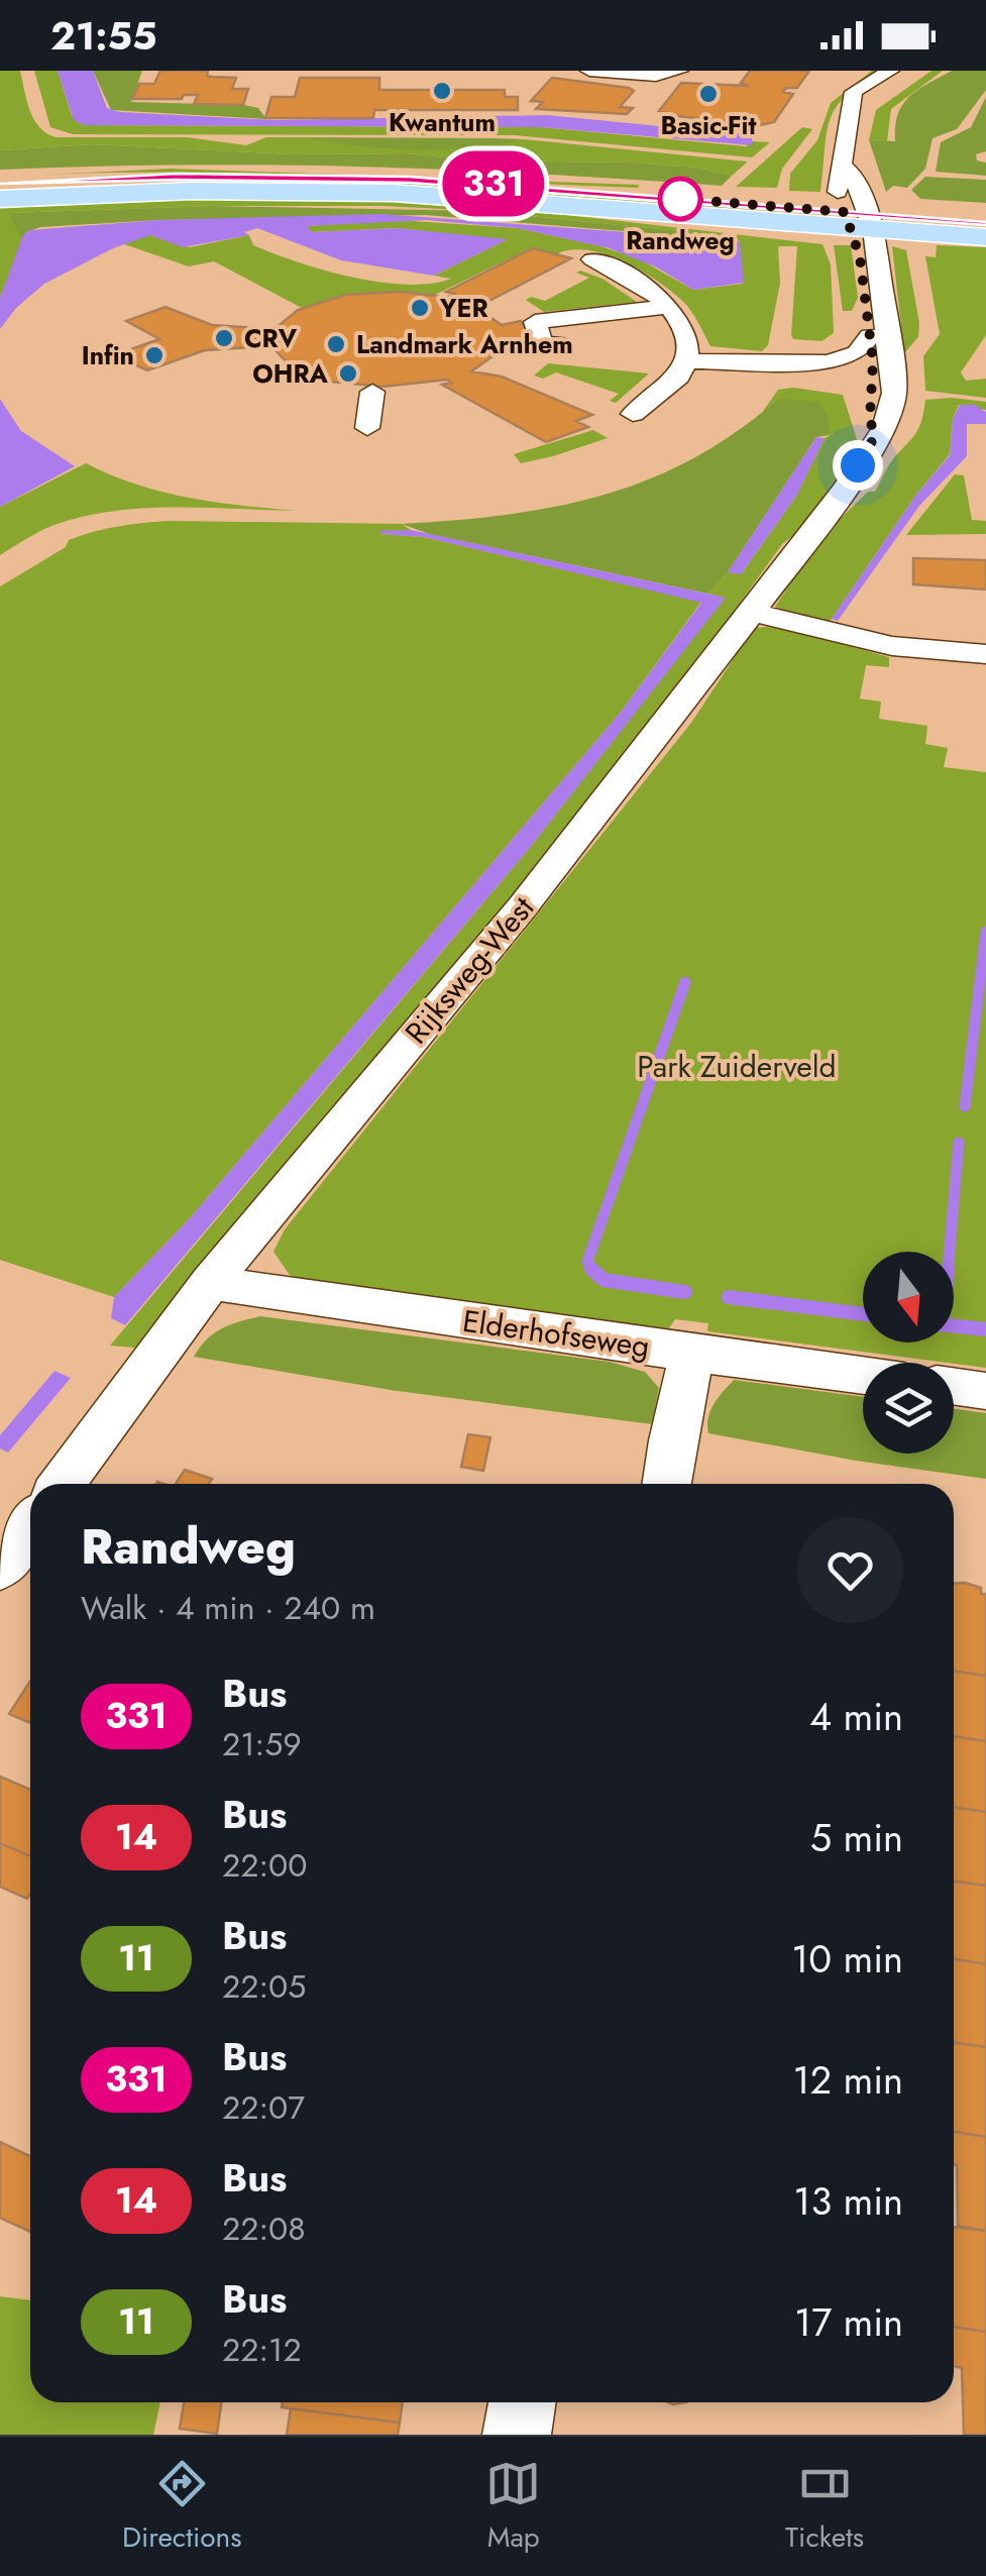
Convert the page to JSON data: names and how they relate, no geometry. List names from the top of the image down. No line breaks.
{"streets":{"street":["Rijksweg-West","Elderhofseweg"]},"crossings":[["Rijksweg-West","Elderhofseweg"]],"parks":["Park Zuiderveld"],"places":["Kwantum","Basic-Fit","Randweg","YER","CRV","Landmark Arnhem","Infin","OHRA"],"lines":["bus line 331"],"north":"bottom","page":{"status":"21:55","on_map":"331","heading":["Randweg","Walk · 4 min · 240 m"],"list":[{"mark":"331","name":"Bus","note":"21:59","value":"4 min"},{"mark":"14","name":"Bus","note":"22:00","value":"5 min"},{"mark":"11","name":"Bus","note":"22:05","value":"10 min"},{"mark":"331","name":"Bus","note":"22:07","value":"12 min"},{"mark":"14","name":"Bus","note":"22:08","value":"13 min"},{"mark":"11","name":"Bus","note":"22:12","value":"17 min"}],"tabs":["Directions","Map","Tickets"]}}
